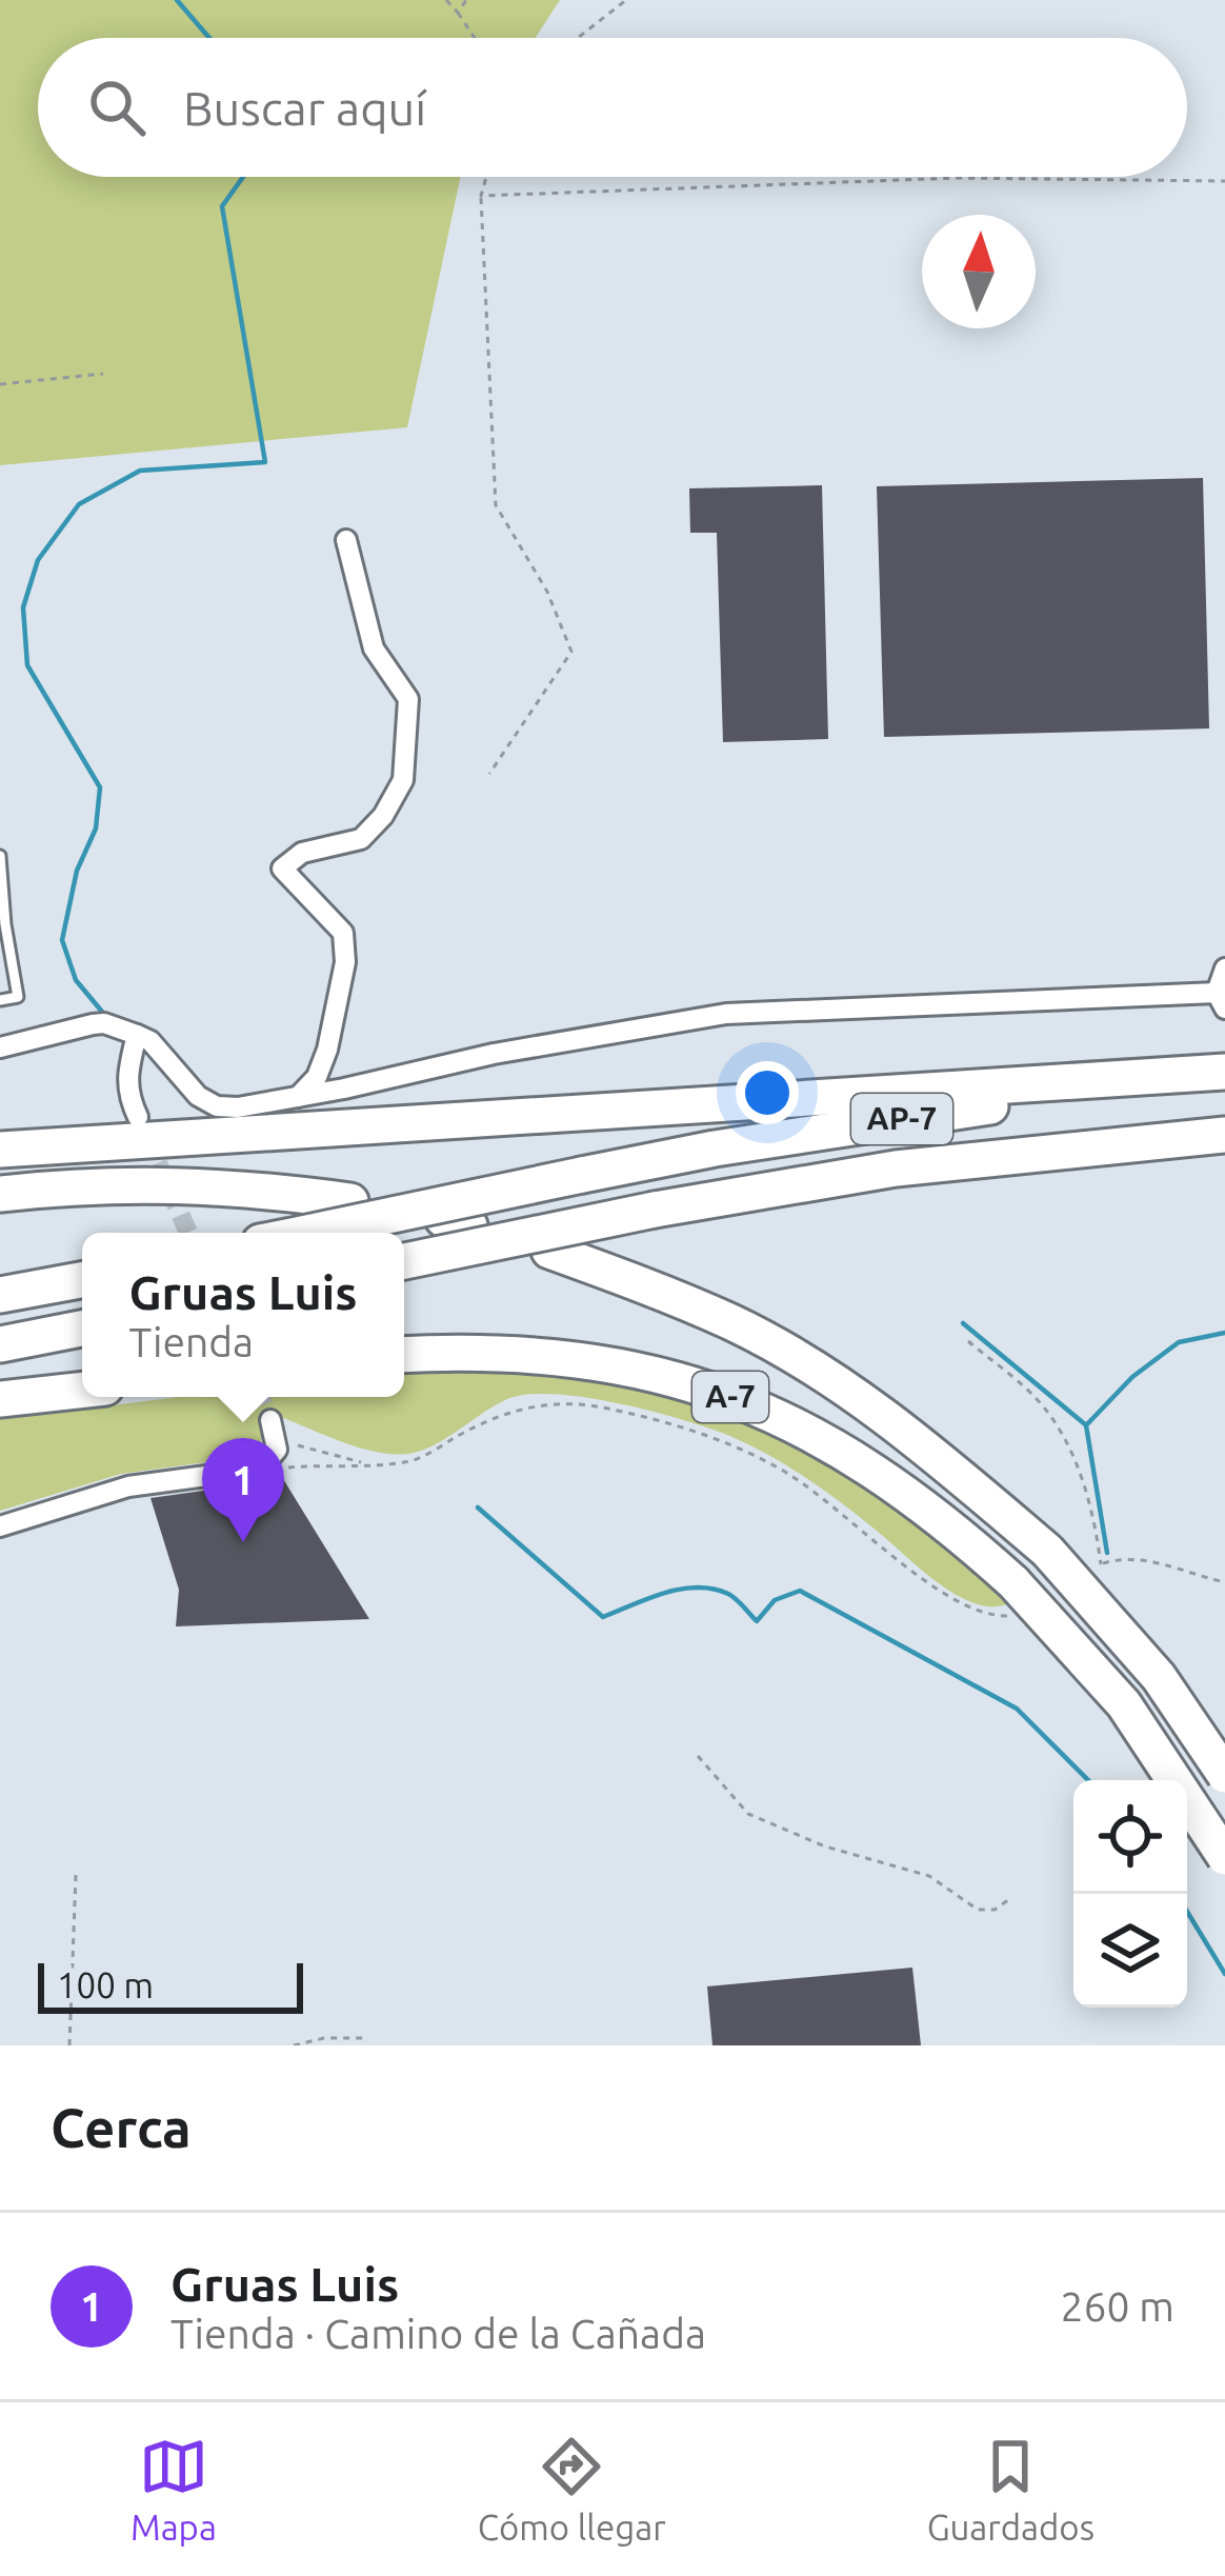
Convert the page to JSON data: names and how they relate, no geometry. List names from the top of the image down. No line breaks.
{"streets":{"highway":["AP-7","A-7"]},"scale_bar":"100 m","north":"top","page":{"search":"Buscar aquí","popup":["Gruas Luis","Tienda"],"pins":"1","scale":"100 m","heading":"Cerca","list":[{"mark":"1","name":"Gruas Luis","note":"Tienda · Camino de la Cañada","value":"260 m"}],"nav":["Mapa","Cómo llegar","Guardados"]}}
